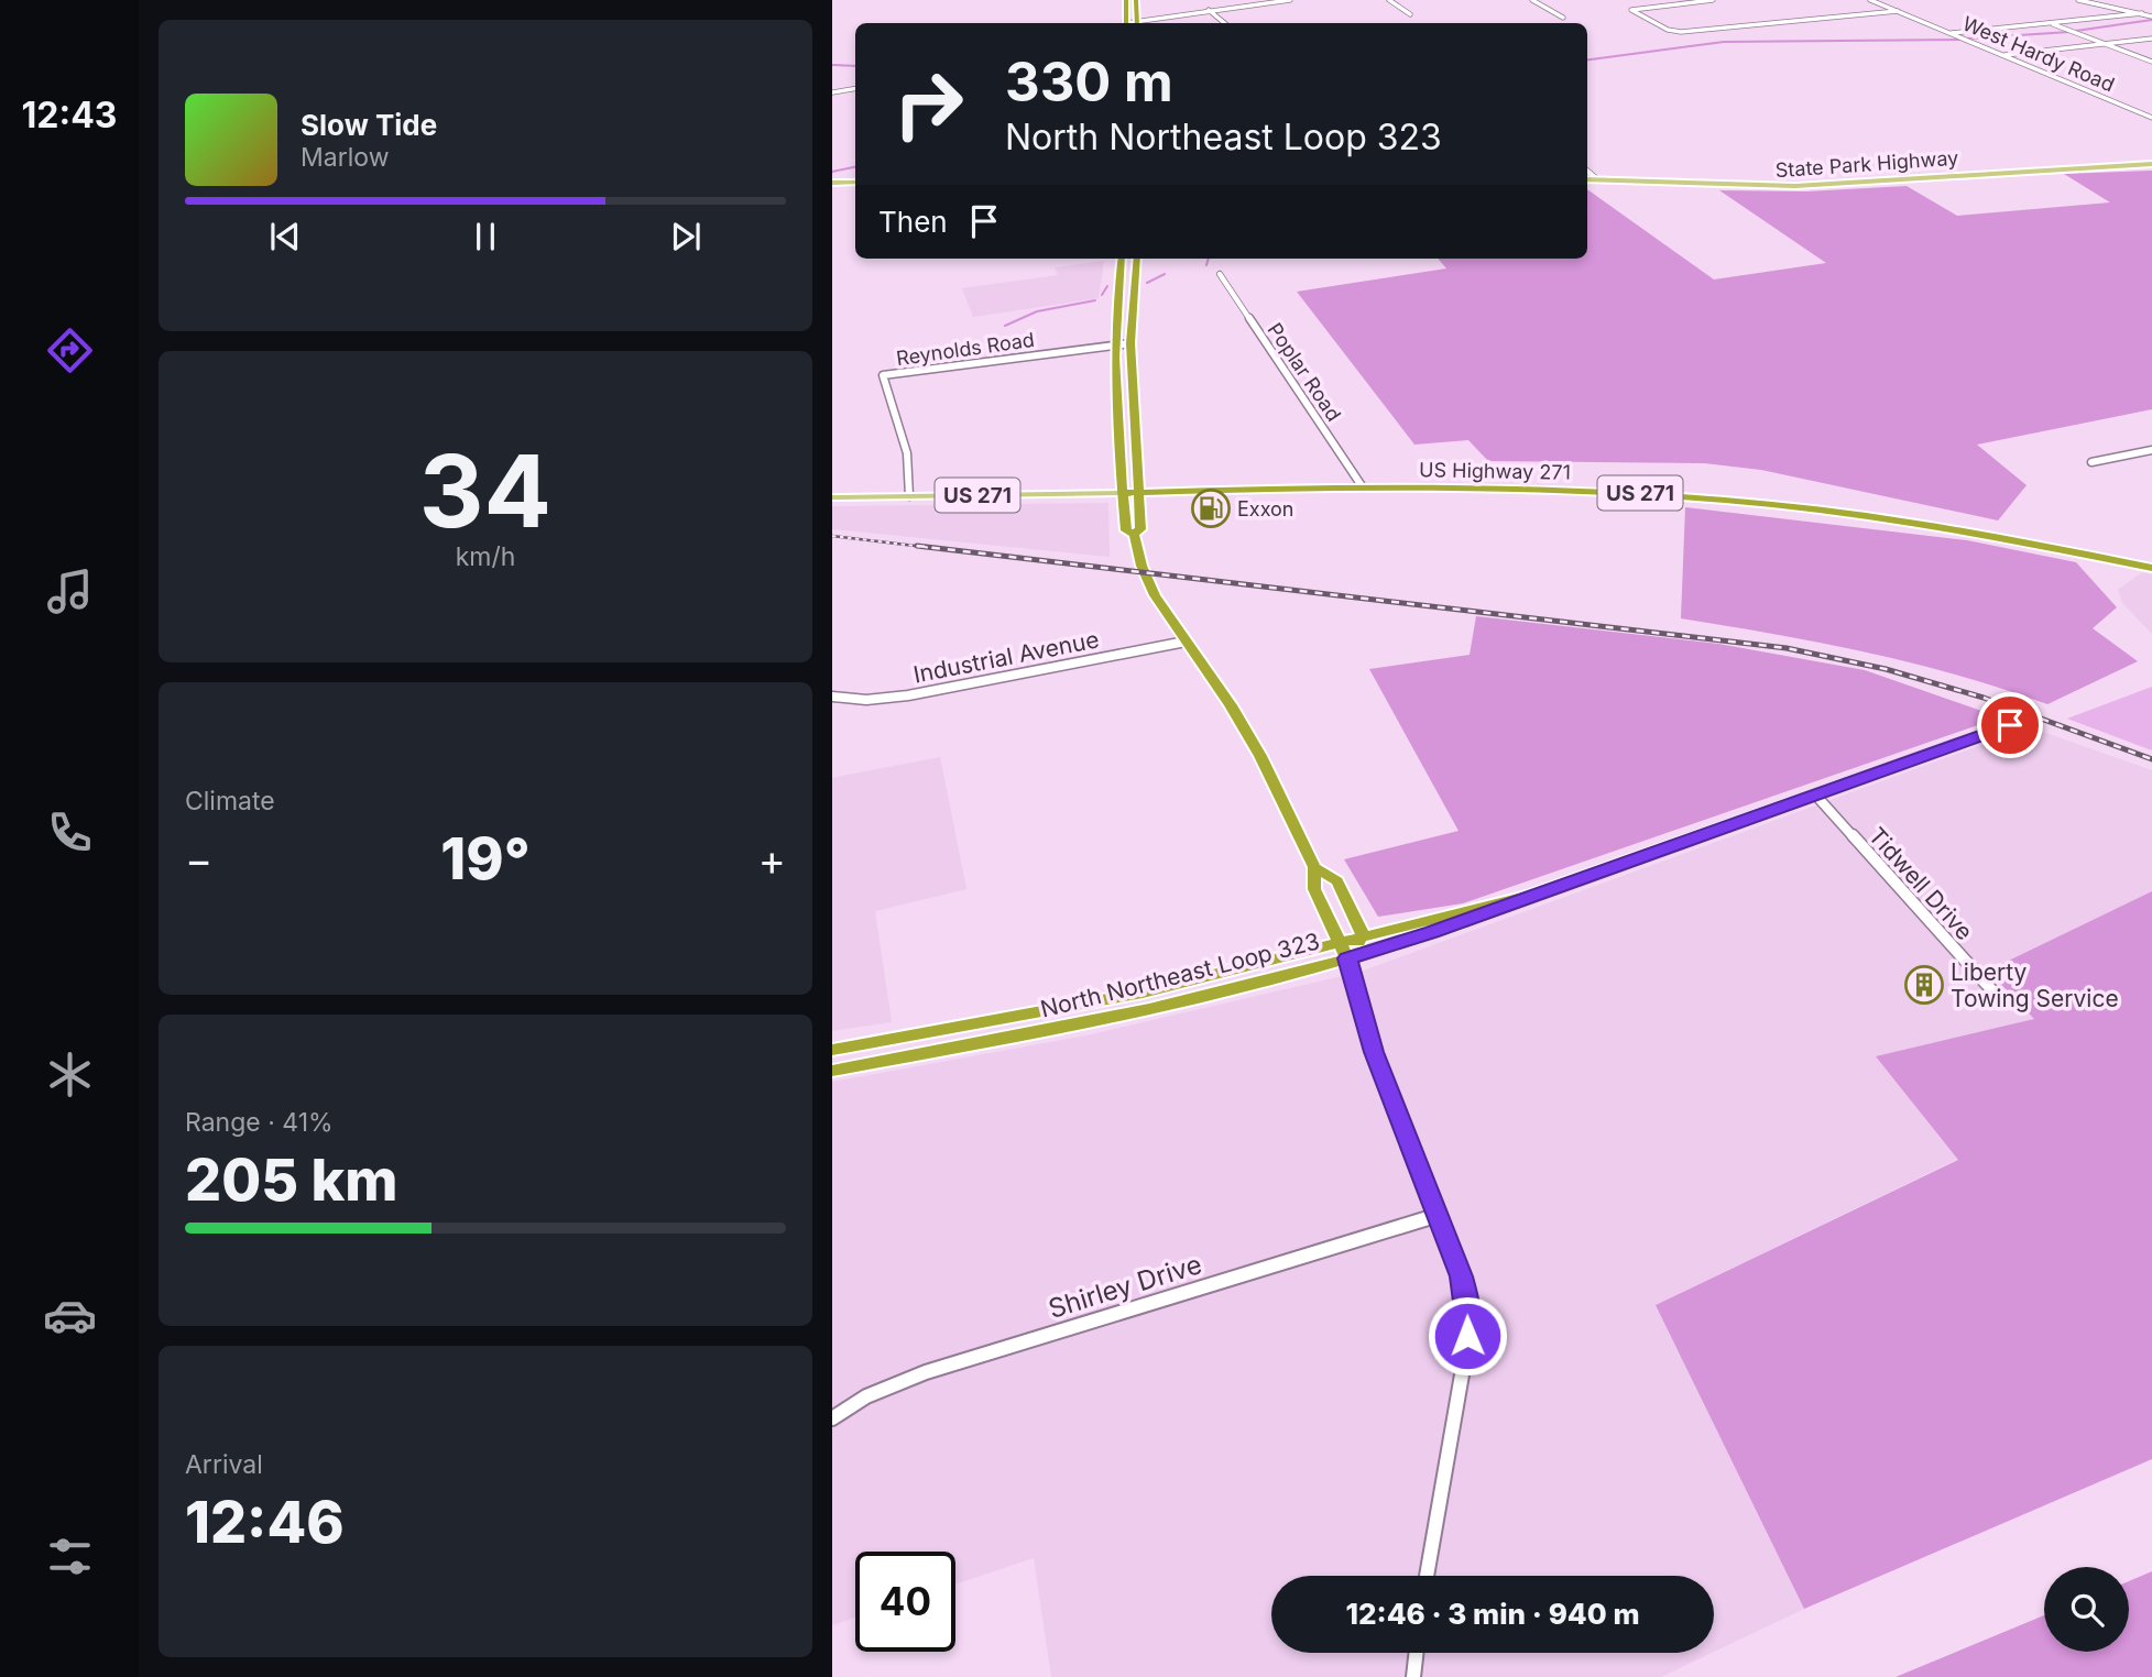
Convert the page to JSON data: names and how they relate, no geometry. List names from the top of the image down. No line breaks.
{"streets":{"highway":["US Highway 271","US 271","North Northeast Loop 323"],"main road":["State Park Highway"],"street":["West Hardy Road","Reynolds Road","Poplar Road","Industrial Avenue","Tidwell Drive","Shirley Drive"]},"crossings":[["Reynolds Road","US Highway 271"],["Poplar Road","US Highway 271"],["Tidwell Drive","North Northeast Loop 323"]],"places":{"fuel station":["Exxon"],"building":["Liberty Towing Service"]},"page":{"tabs":"12:43","turn":["330 m","North Northeast Loop 323"],"song":["Slow Tide","Marlow"],"then":"Then","tile":[["34","km/h"],"Climate",["Range · 41%","205 km"],["Arrival","12:46"]],"heat":["−","19°","+"],"limit":"40","trip":"12:46 · 3 min · 940 m"}}
